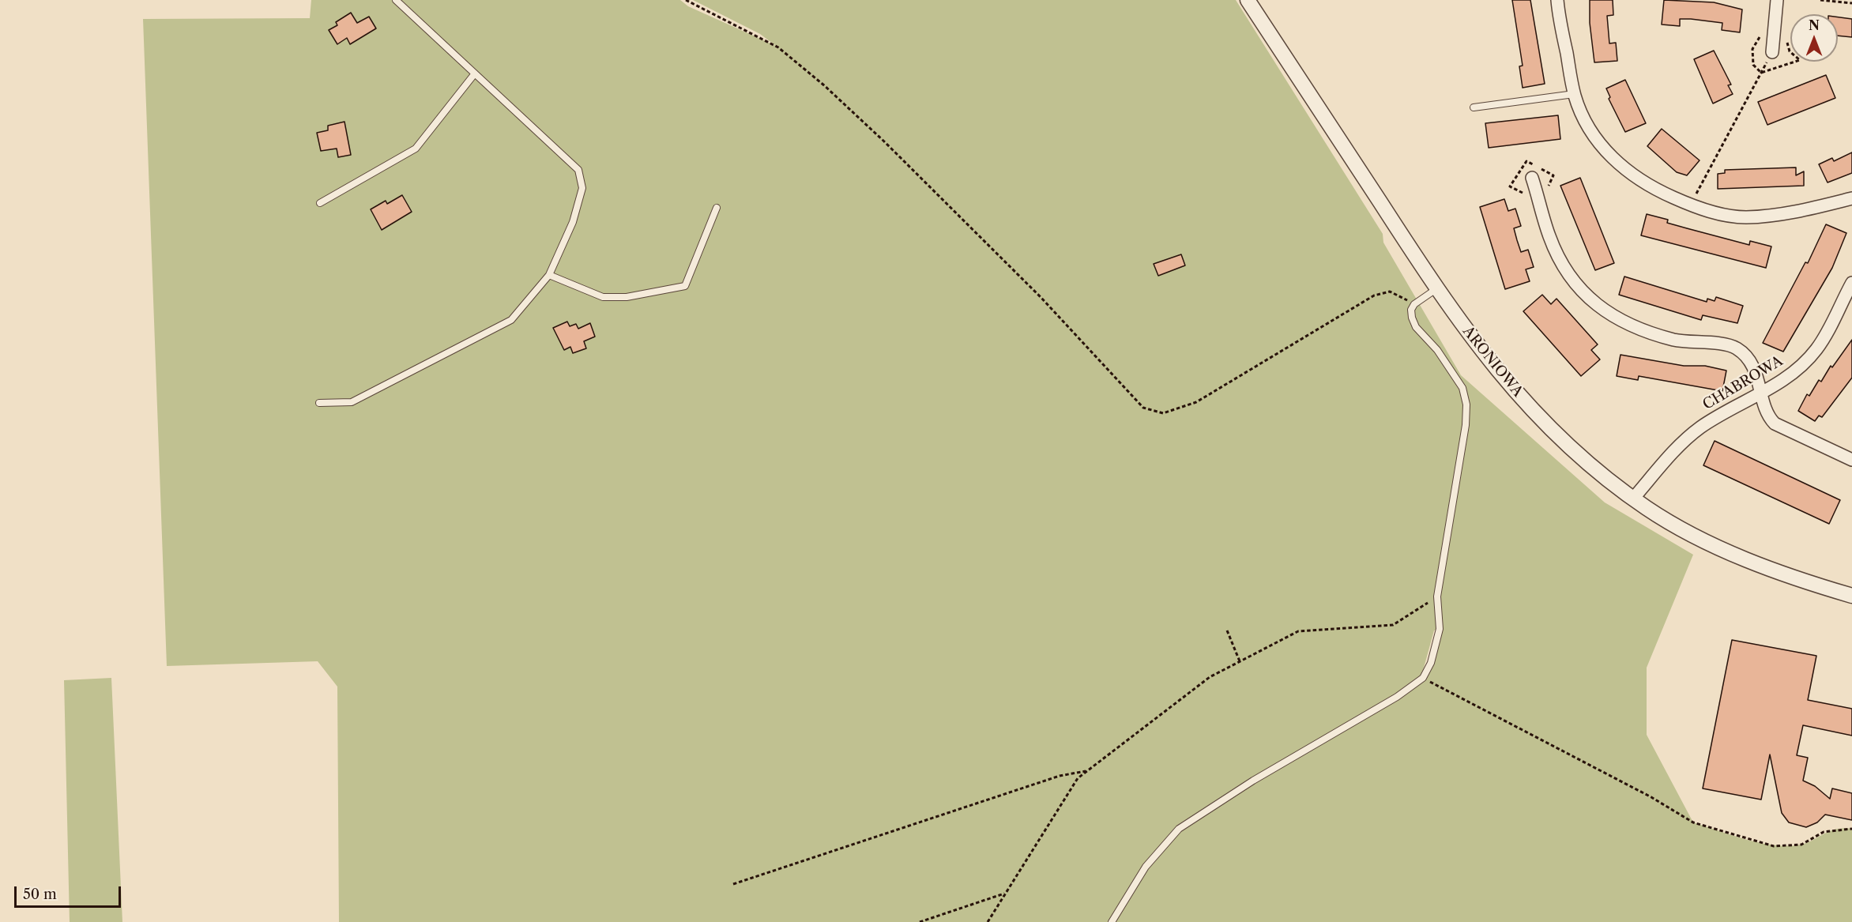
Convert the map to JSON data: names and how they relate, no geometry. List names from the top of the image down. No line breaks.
{"streets":{"street":["ARONIOWA","CHABROWA"]},"crossings":[["ARONIOWA","CHABROWA"]],"scale_bar":"50 m","north":"top"}
